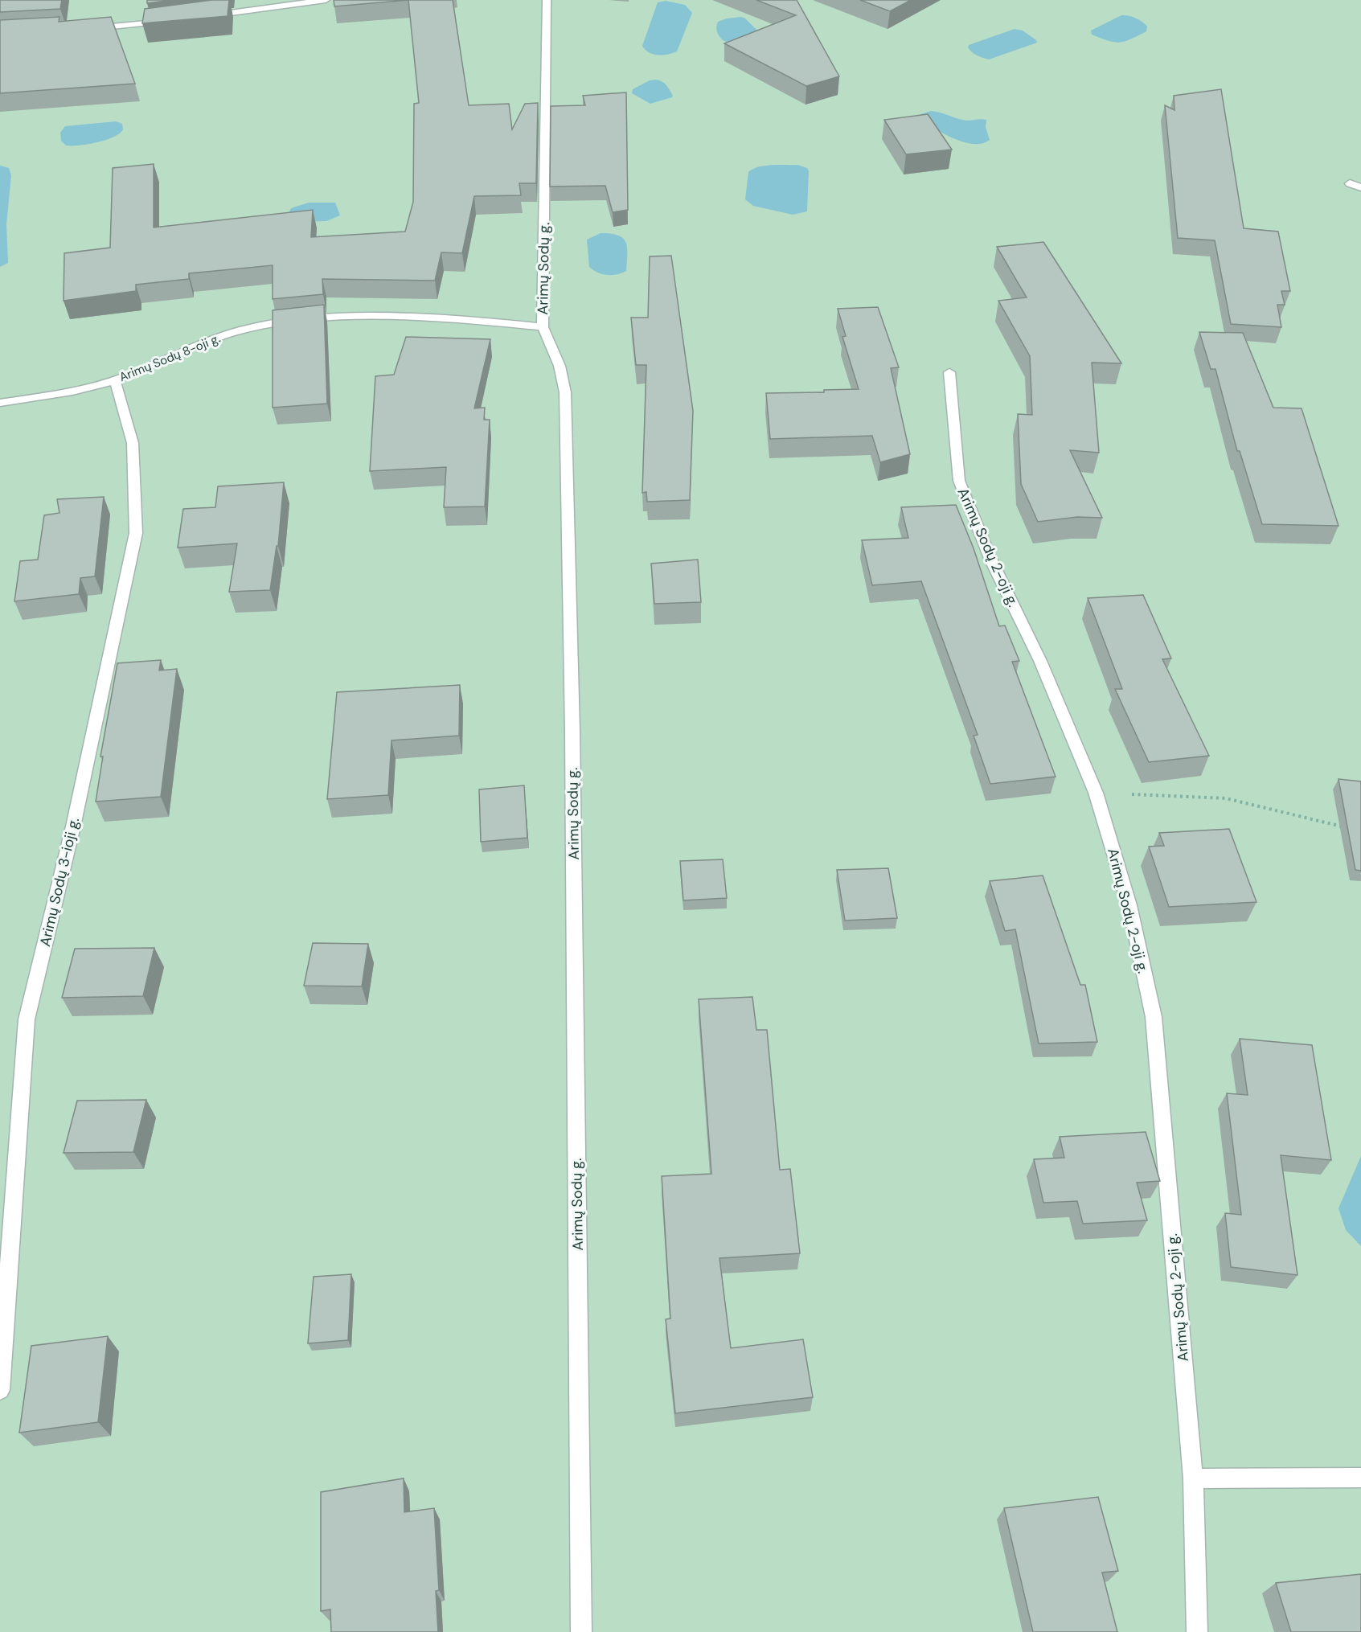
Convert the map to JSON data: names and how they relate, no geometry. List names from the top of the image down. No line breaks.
{"streets":{"street":["Arimų Sodų g.","Arimų Sodų 8-oji g.","Arimų Sodų 2-oji g.","Arimų Sodų 3-ioji g."]},"crossings":[["Arimų Sodų g.","Arimų Sodų 8-oji g."],["Arimų Sodų 8-oji g.","Arimų Sodų 3-ioji g."]]}
